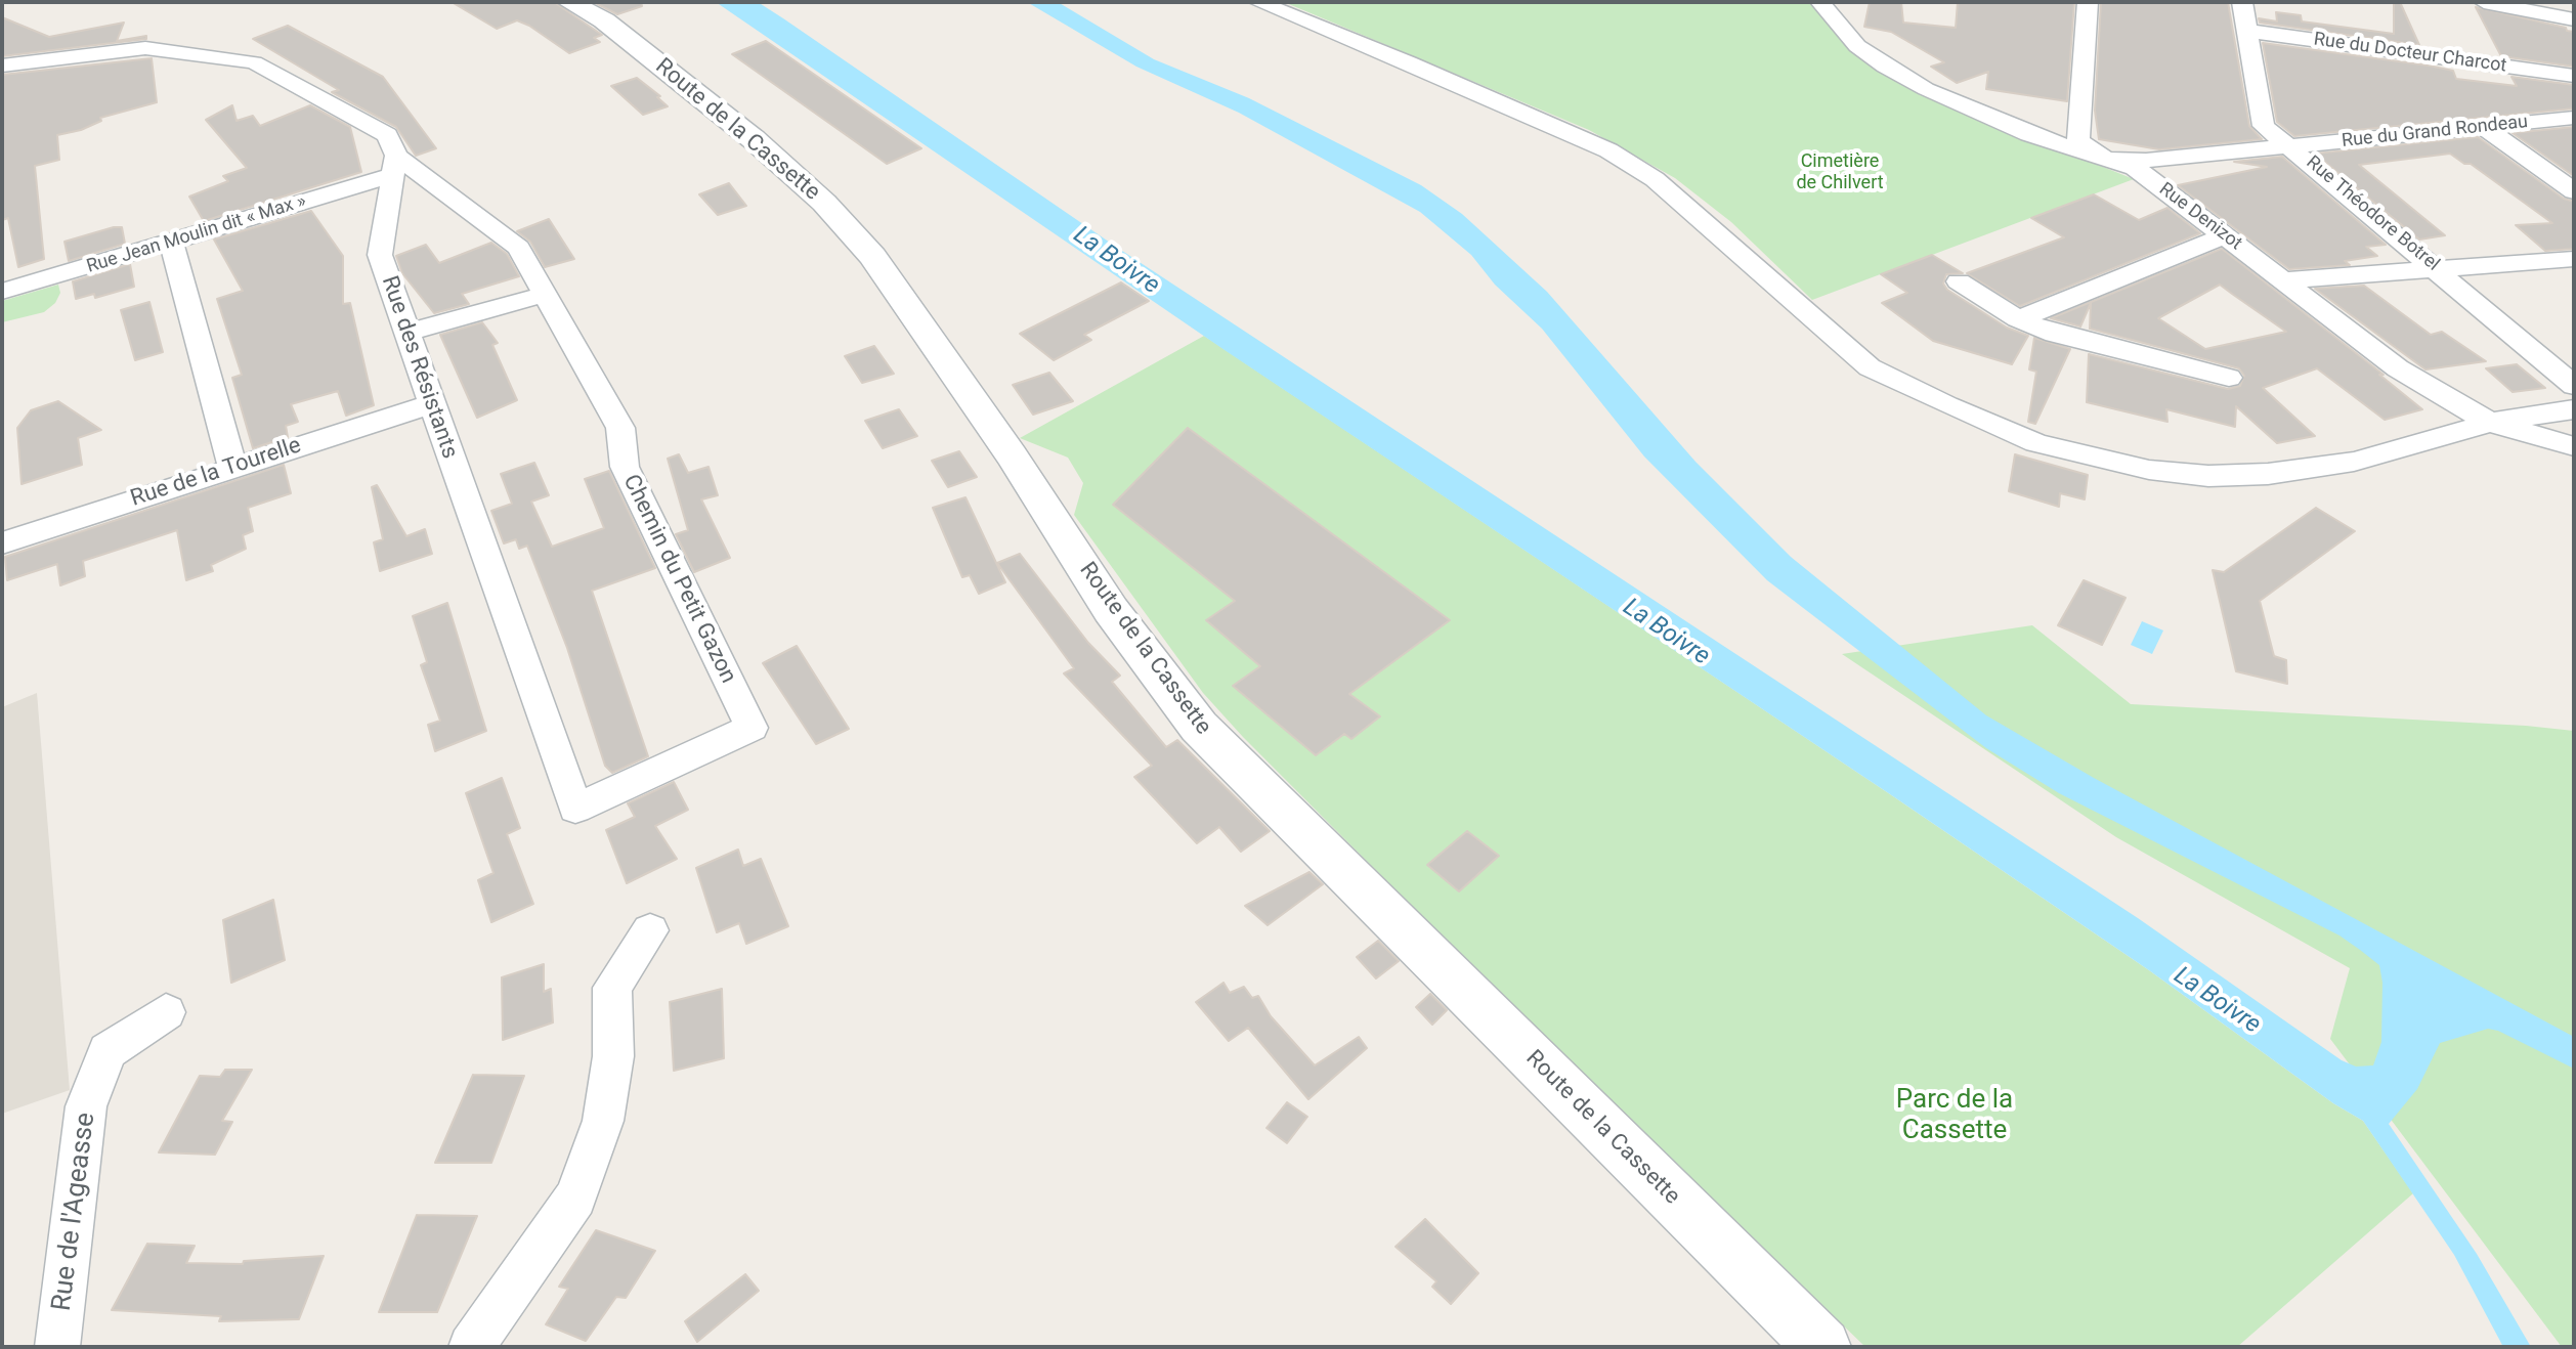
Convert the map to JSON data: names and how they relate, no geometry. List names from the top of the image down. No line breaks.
{"streets":{"street":["Rue du Docteur Charcot","Route de la Cassette","Rue du Grand Rondeau","Rue Théodore Botrel","Rue Denizot","Rue Jean Moulin dit « Max »","Rue des Résistants","Rue de la Tourelle","Chemin du Petit Gazon","Rue de l'Ageasse"]},"crossings":[["Rue du Docteur Charcot","Rue Théodore Botrel"],["Rue du Grand Rondeau","Rue Théodore Botrel"],["Rue du Grand Rondeau","Rue Denizot"],["Rue Jean Moulin dit « Max »","Rue des Résistants"],["Rue Jean Moulin dit « Max »","Chemin du Petit Gazon"],["Rue des Résistants","Rue de la Tourelle"],["Rue des Résistants","Chemin du Petit Gazon"]],"water":["La Boivre"],"parks":["Cimetière de Chilvert","Parc de la Cassette"]}
